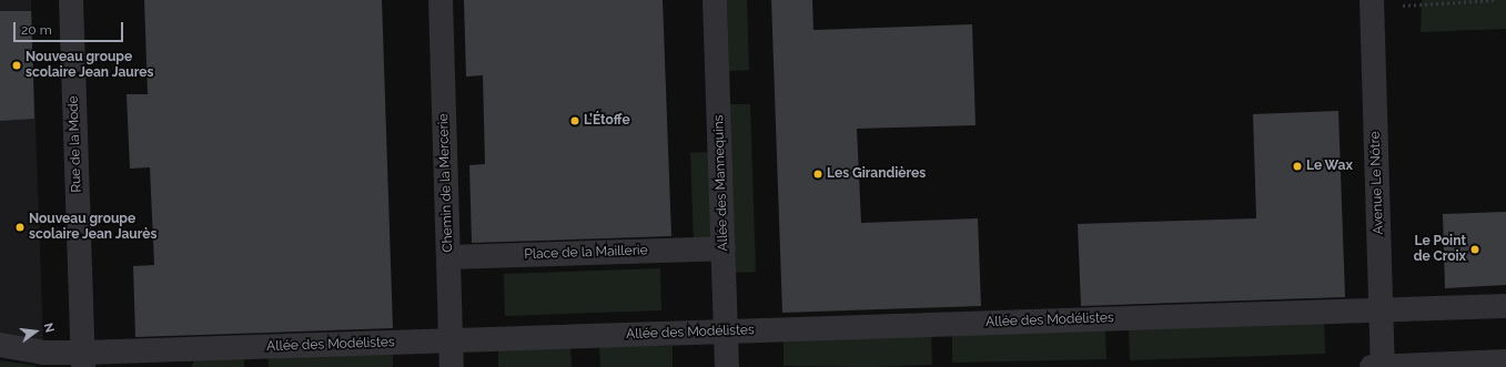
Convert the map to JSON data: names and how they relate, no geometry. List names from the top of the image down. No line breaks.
{"streets":{"street":["Rue de la Mode","Chemin de la Mercerie","Allée des Mannequins","Avenue Le Nôtre","Place de la Maillerie","Allée des Modélistes"]},"crossings":[["Rue de la Mode","Allée des Modélistes"],["Chemin de la Mercerie","Place de la Maillerie"],["Chemin de la Mercerie","Allée des Modélistes"],["Allée des Mannequins","Place de la Maillerie"],["Allée des Mannequins","Allée des Modélistes"],["Avenue Le Nôtre","Allée des Modélistes"]],"places":["Nouveau groupe scolaire Jean Jaures","L’Étoffe","Le Wax","Les Girandières","Nouveau groupe scolaire Jean Jaurès","Le Point de Croix"],"scale_bar":"20 m","north":"right"}
